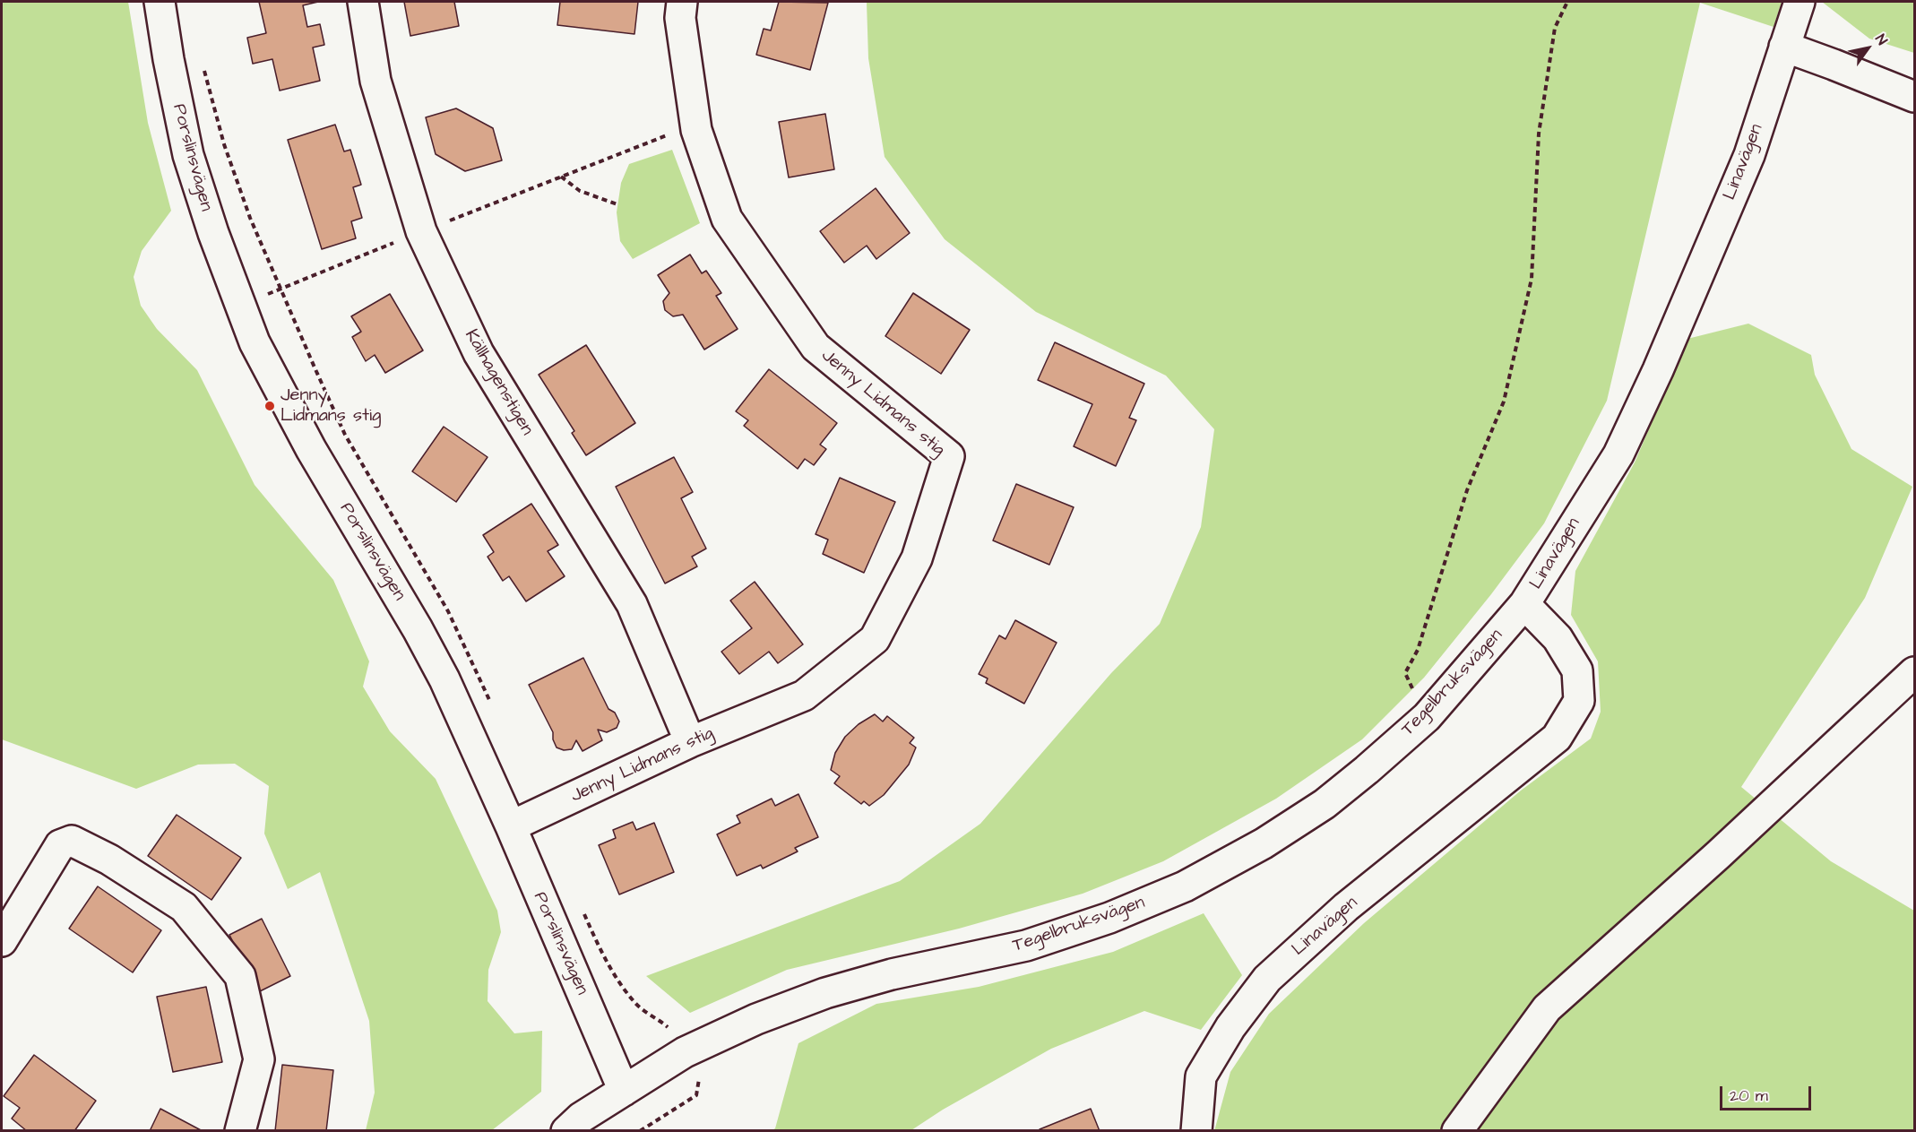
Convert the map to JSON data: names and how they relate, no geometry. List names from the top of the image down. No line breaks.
{"streets":{"street":["Porslinsvägen","Linavägen","Källhagenstigen","Jenny Lidmans stig","Tegelbruksvägen"]},"crossings":[["Porslinsvägen","Jenny Lidmans stig"],["Porslinsvägen","Tegelbruksvägen"],["Linavägen","Tegelbruksvägen"],["Källhagenstigen","Jenny Lidmans stig"]],"places":["Jenny Lidmans stig"],"scale_bar":"20 m","north":"top right"}
